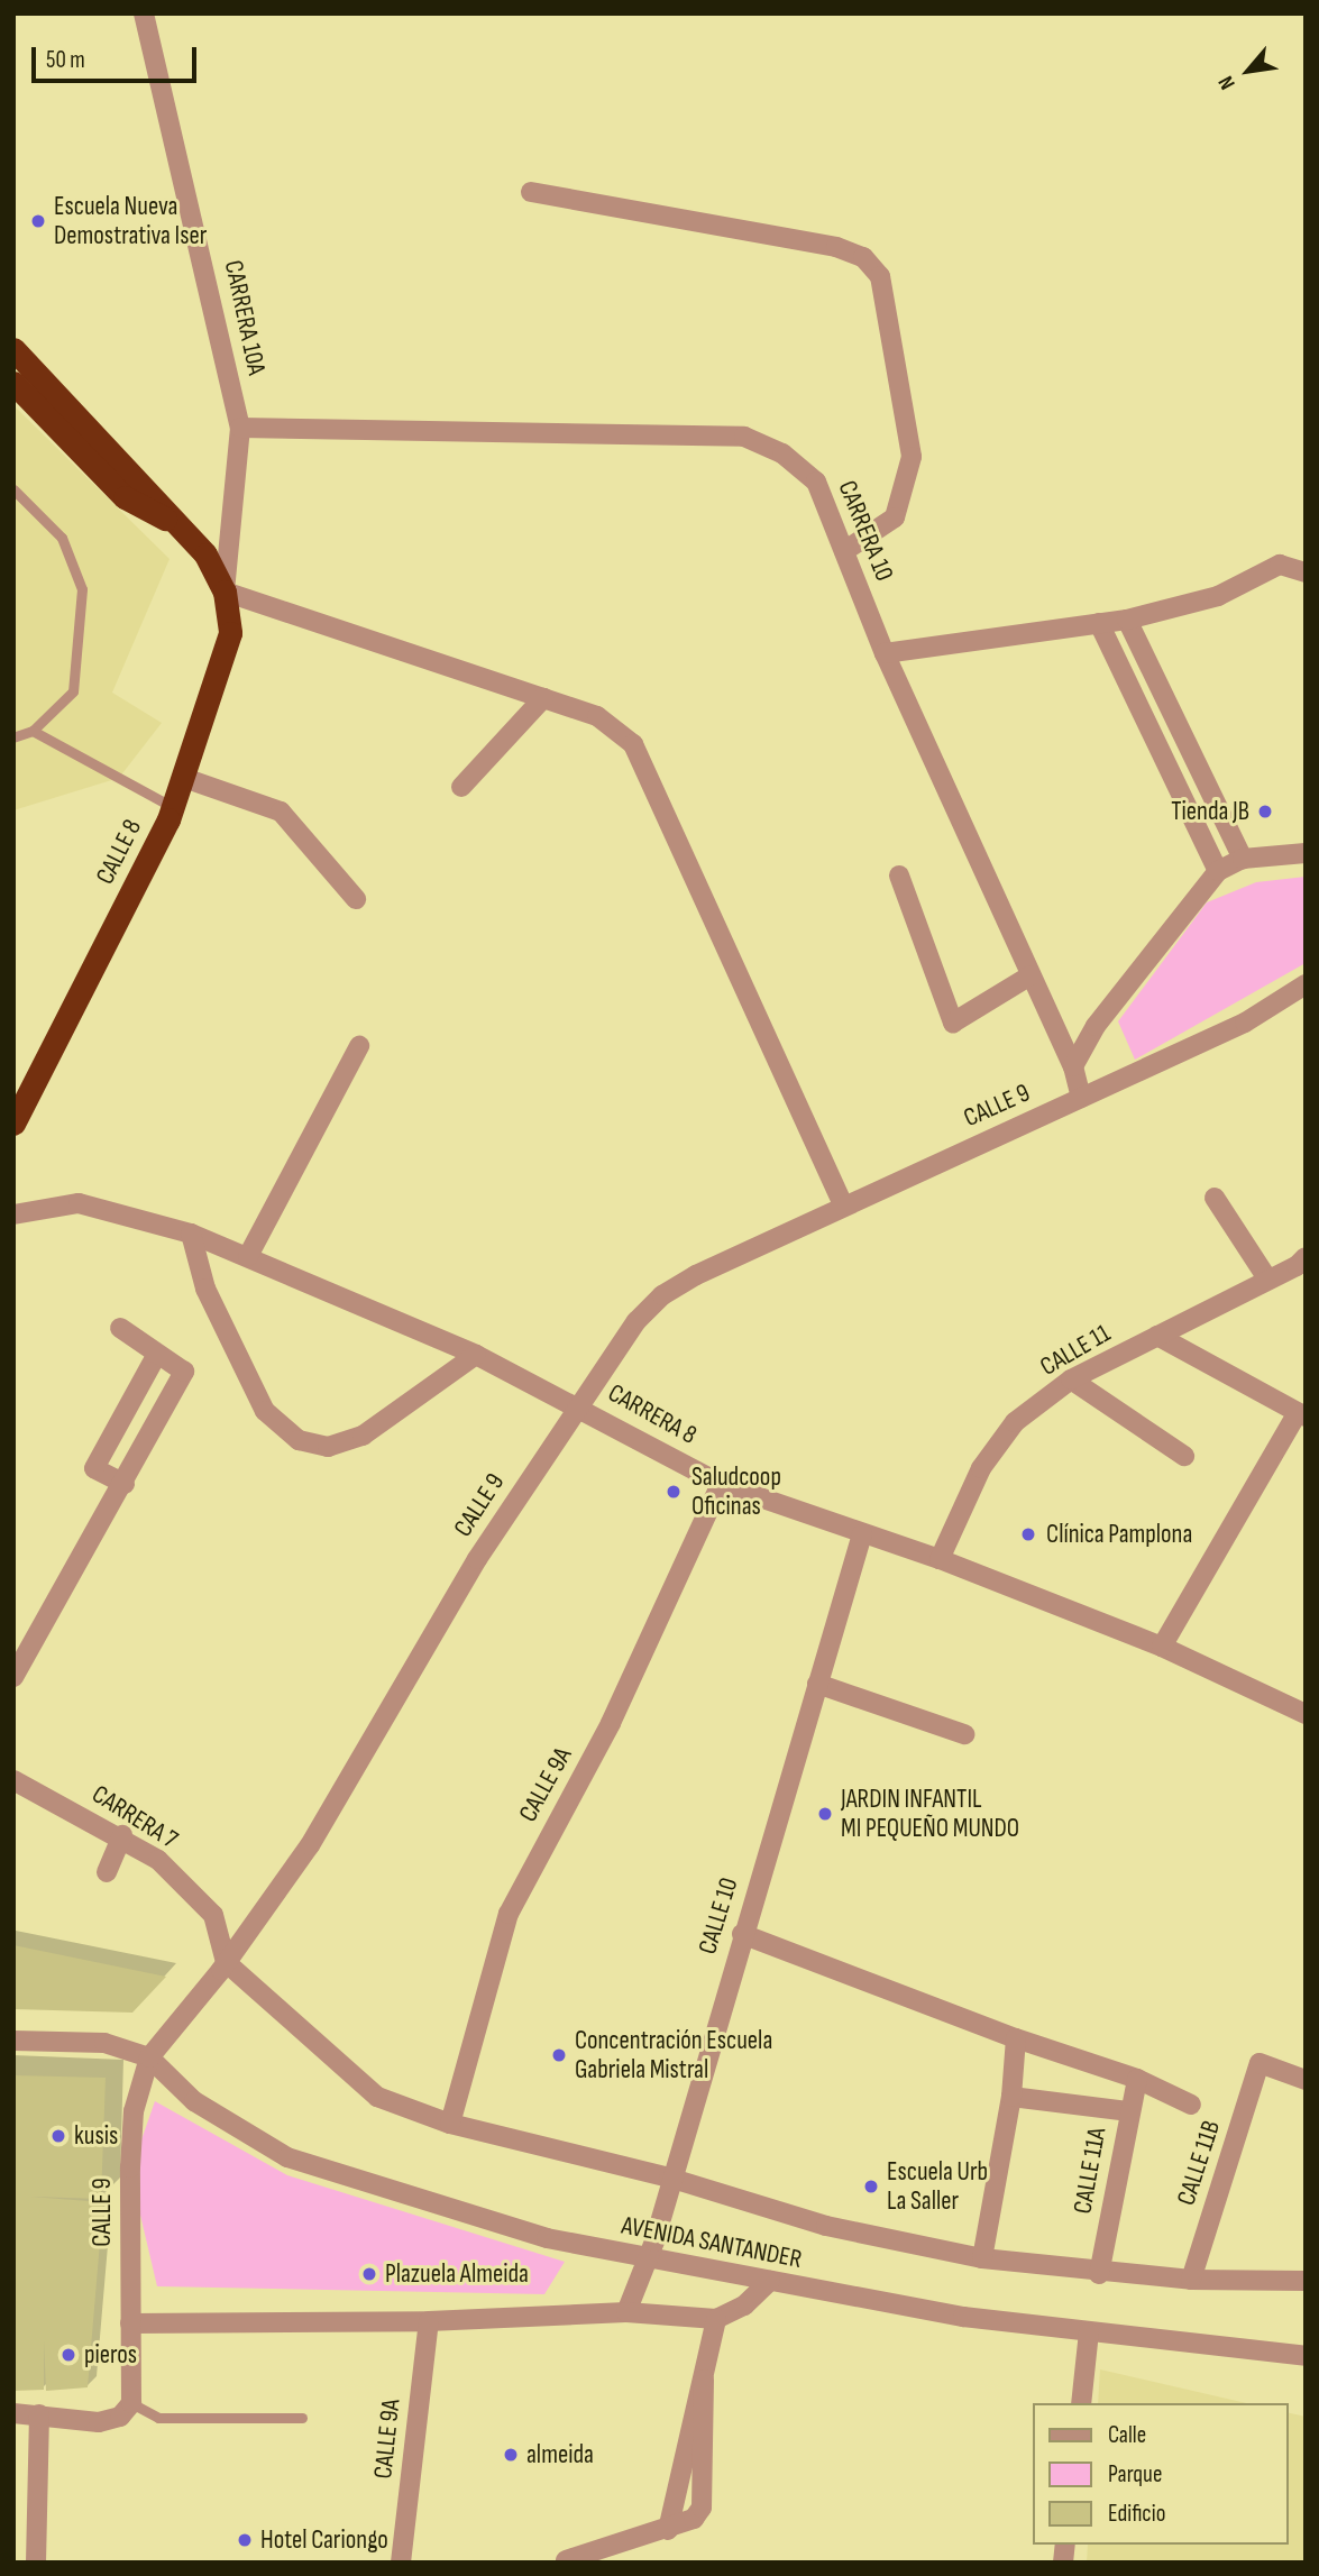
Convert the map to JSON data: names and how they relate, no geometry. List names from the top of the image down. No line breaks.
{"streets":{"highway":["CALLE 8"],"street":["CARRERA 10A","CARRERA 10","CALLE 9","CALLE 11","CARRERA 8","CALLE 9A","CARRERA 7","CALLE 10","CALLE 11B","CALLE 11A","AVENIDA SANTANDER"]},"crossings":[["CARRERA 10A","CARRERA 10"],["CARRERA 10A","CALLE 8"],["CARRERA 10","CALLE 9"],["CALLE 9","CARRERA 8"],["CALLE 9","CARRERA 7"],["CALLE 9","AVENIDA SANTANDER"],["CALLE 11","CARRERA 8"],["CARRERA 8","CALLE 9A"],["CARRERA 8","CALLE 10"],["CALLE 10","AVENIDA SANTANDER"]],"places":["Escuela Nueva Demostrativa Iser","Tienda JB","Saludcoop Oficinas","Clínica Pamplona","JARDIN INFANTIL MI PEQUEÑO MUNDO","Concentración Escuela Gabriela Mistral","kusis","Escuela Urb La Saller","Plazuela Almeida","pieros","almeida","Hotel Cariongo"],"legend":["Calle","Parque","Edificio"],"scale_bar":"50 m","north":"bottom left"}
